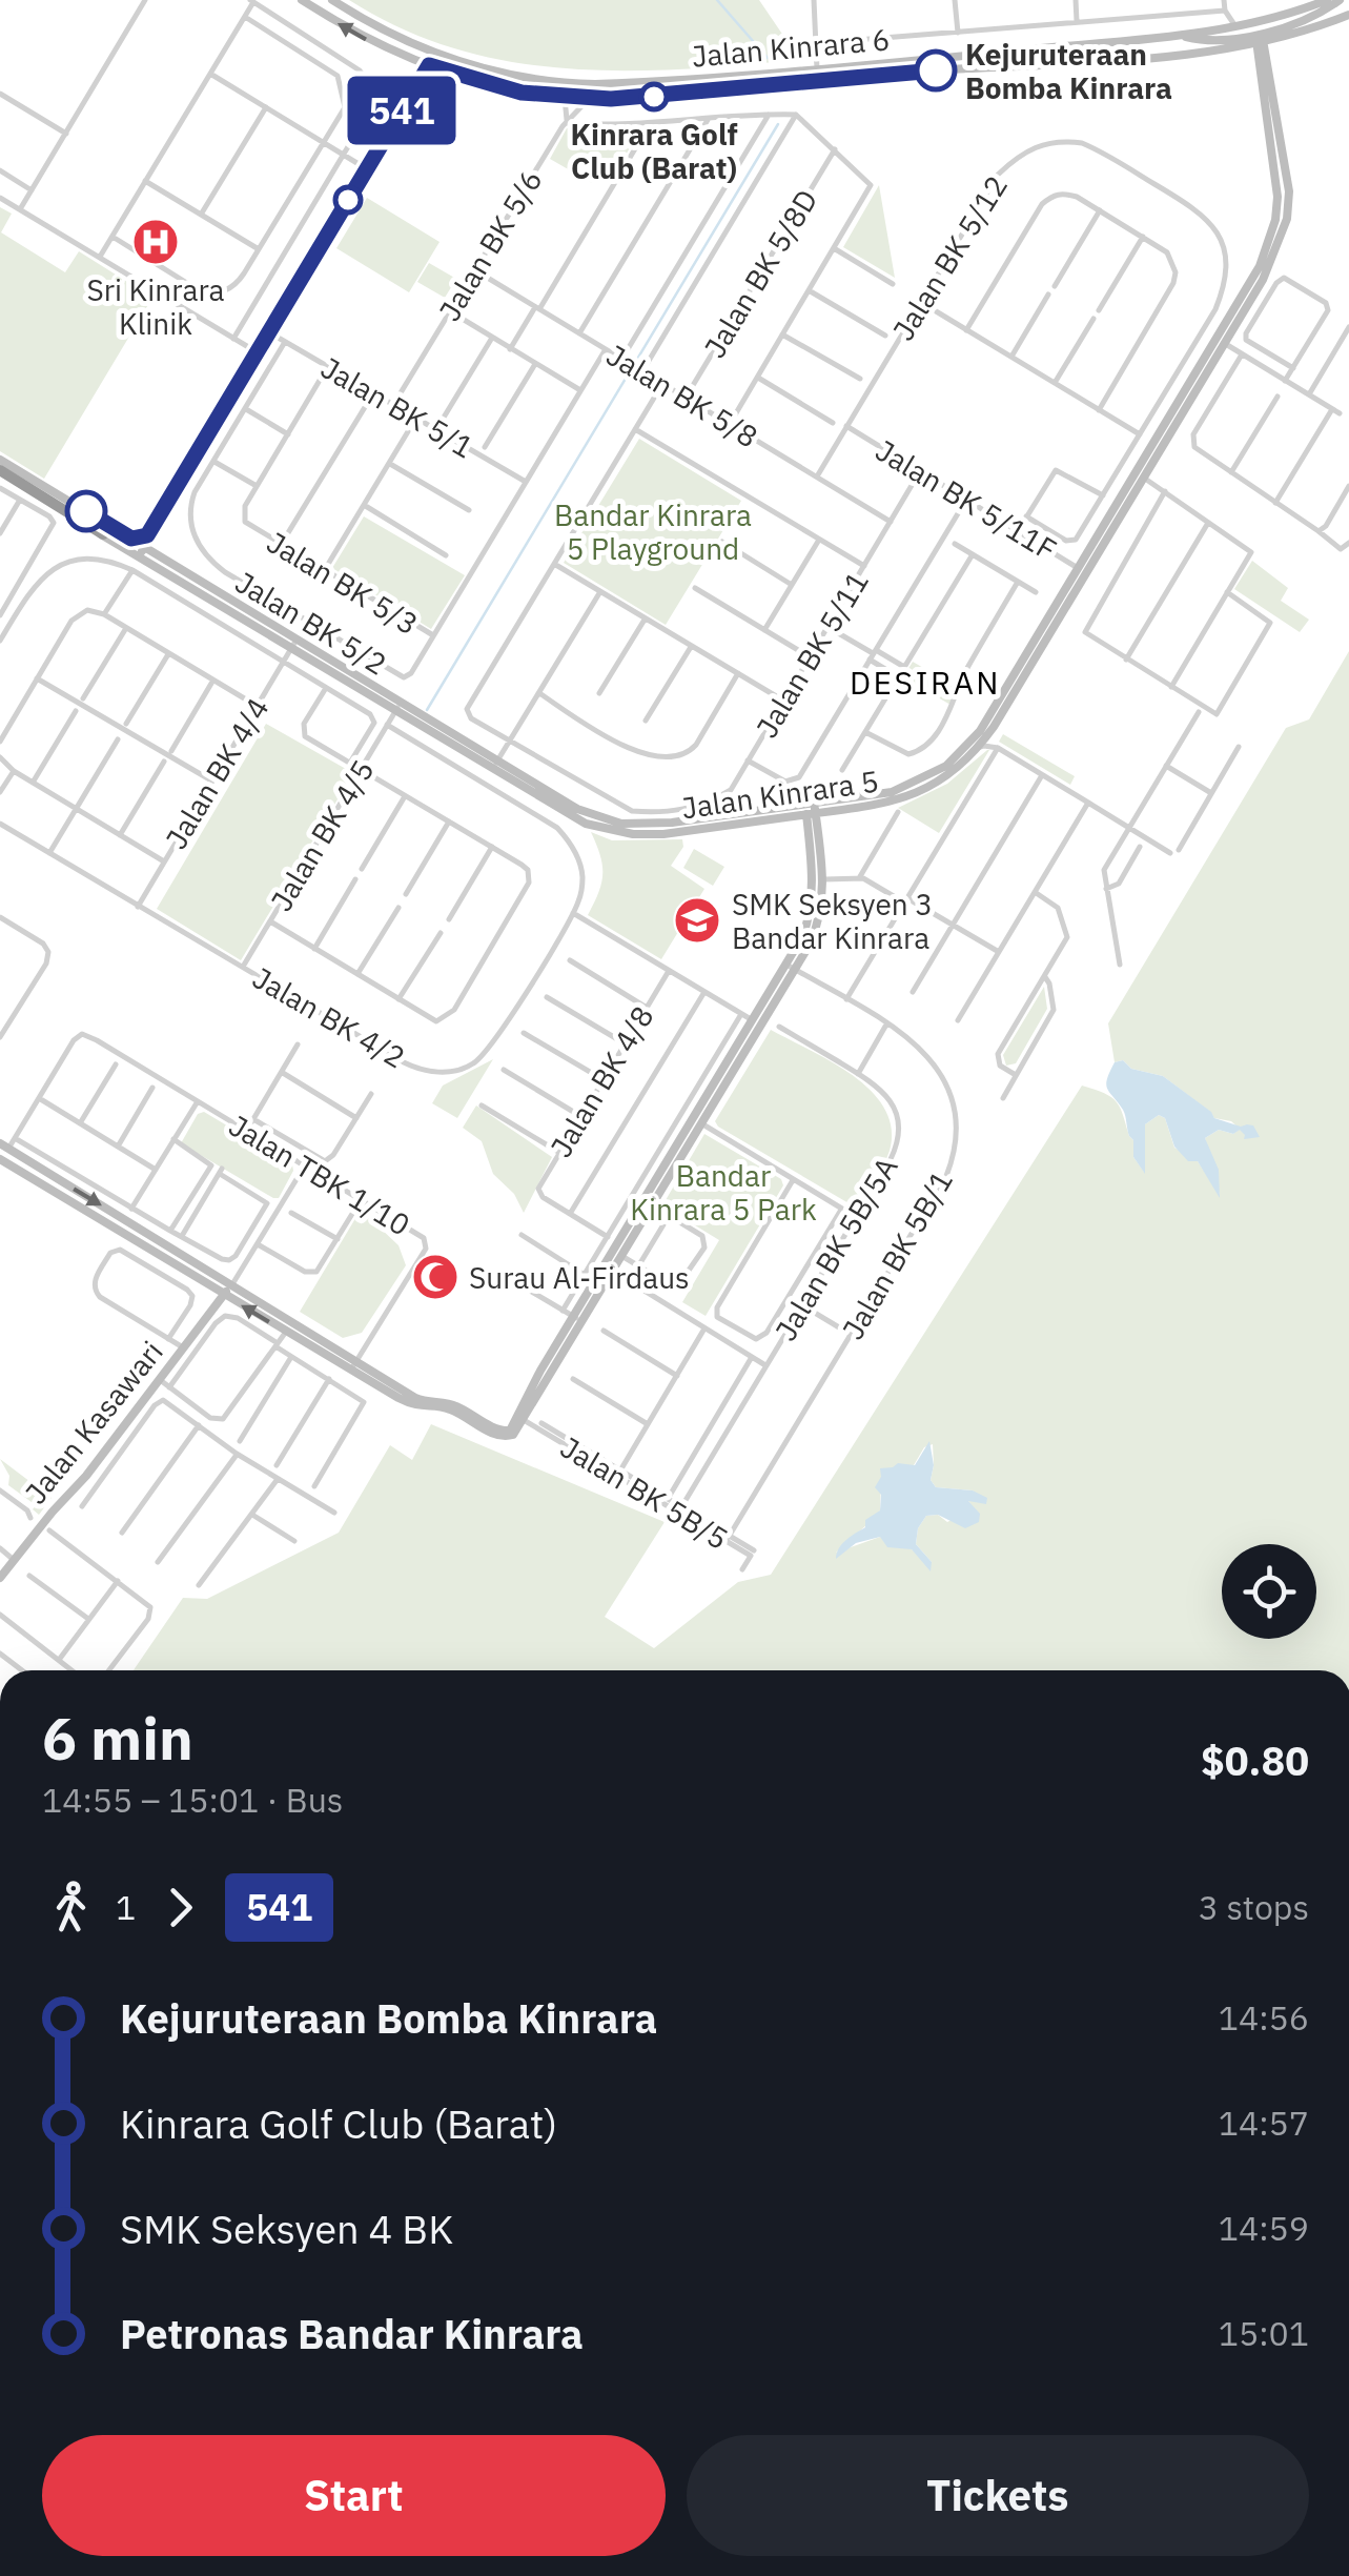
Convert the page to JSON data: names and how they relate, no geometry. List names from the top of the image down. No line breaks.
{"streets":{"main road":["Jalan Kinrara 6","Jalan Kinrara 5","Jalan Kasawari"],"street":["Jalan BK 5/6","Jalan BK 5/12","Jalan BK 5/8D","Jalan BK 5/8","Jalan BK 5/1","Jalan BK 5/11F","Jalan BK 5/3","Jalan BK 5/2","Jalan BK 5/11","Jalan BK 4/4","Jalan BK 4/5","Jalan BK 4/2","Jalan BK 4/8","Jalan TBK 1/10","Jalan BK 5B/5A","Jalan BK 5B/1","Jalan BK 5B/5"]},"crossings":[["Jalan Kinrara 6","Jalan BK 5/6"],["Jalan Kinrara 6","Jalan Kinrara 5"],["Jalan BK 5/6","Jalan BK 5/8"],["Jalan BK 5/6","Jalan BK 5/1"],["Jalan BK 5/12","Jalan BK 5/8"],["Jalan BK 5/12","Jalan BK 5/11F"],["Jalan BK 5/8D","Jalan BK 5/8"],["Jalan BK 5/8","Jalan BK 5/2"],["Jalan BK 5/8","Jalan BK 5/11"],["Jalan BK 5/1","Jalan BK 5/2"],["Jalan BK 5/11F","Jalan BK 5/11"],["Jalan BK 5/11F","Jalan Kinrara 5"],["Jalan BK 5/3","Jalan BK 5/2"],["Jalan BK 4/4","Jalan Kinrara 5"],["Jalan BK 4/4","Jalan BK 4/2"],["Jalan Kinrara 5","Jalan BK 4/5"],["Jalan BK 4/5","Jalan BK 4/2"],["Jalan BK 5B/5A","Jalan BK 5B/5"],["Jalan BK 5B/1","Jalan BK 5B/5"]],"districts":["DESIRAN"],"parks":["Bandar Kinrara 5 Playground","Bandar Kinrara 5 Park"],"places":{"other":["Kejuruteraan Bomba Kinrara","Kinrara Golf Club (Barat)"],"hospital":["Sri Kinrara Klinik"],"school or university":["SMK Seksyen 3 Bandar Kinrara"],"mosque":["Surau Al-Firdaus"]},"lines":["bus line 541"],"page":{"on_map":"541","heading":["6 min","14:55 – 15:01 · Bus","$0.80"],"legs":["1","541","3 stops"],"list":[{"name":"Kejuruteraan Bomba Kinrara","value":"14:56"},{"name":"Kinrara Golf Club (Barat)","value":"14:57"},{"name":"SMK Seksyen 4 BK","value":"14:59"},{"name":"Petronas Bandar Kinrara","value":"15:01"}],"buttons":["Start","Tickets"]}}
